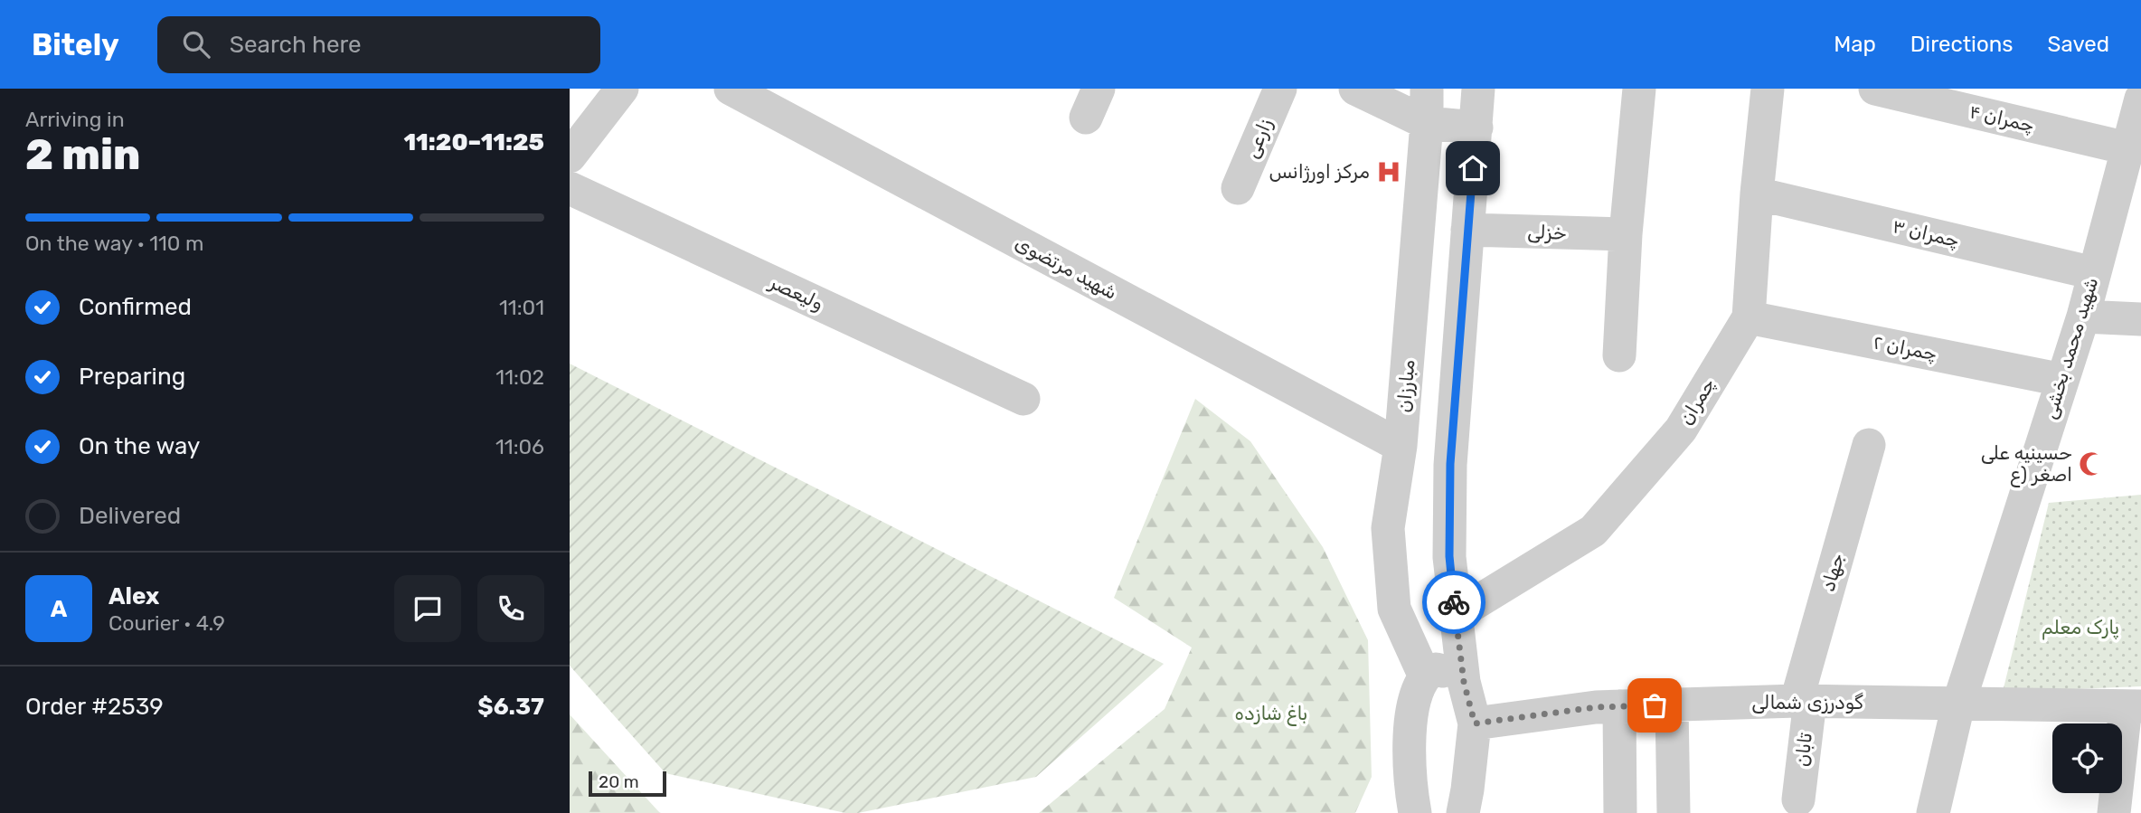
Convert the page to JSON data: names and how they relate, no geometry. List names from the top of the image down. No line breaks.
{"streets":{"street":["چمران ۴","زارعی","خزلی","چمران ۳","شهید مرتضوی","ولیعصر","چمران ۲","شهید محمد بخشی","مبارزان","چمران","جهاد","گودرزی شمالی","تابان"]},"crossings":[["چمران ۴","شهید محمد بخشی"],["چمران ۳","شهید محمد بخشی"],["چمران ۳","چمران"],["شهید مرتضوی","مبارزان"],["چمران ۲","شهید محمد بخشی"],["چمران ۲","چمران"],["شهید محمد بخشی","گودرزی شمالی"],["جهاد","گودرزی شمالی"],["جهاد","تابان"],["گودرزی شمالی","تابان"]],"parks":["پارک معلم","باغ شازده"],"places":{"hospital":["مرکز اورژانس"],"mosque":["حسینیه علی اصغر (ع"]},"scale_bar":"20 m","page":{"header":"Bitely","search":"Search here","nav":["Map","Directions","Saved"],"heading":["2 min","Arriving in","11:20–11:25"],"panel":["Alex","Courier · 4.9","Order #2539","$6.37"],"bar":"On the way · 110 m","list":[["Confirmed","11:01"],["Preparing","11:02"],["On the way","11:06"],"Delivered"],"round":"A","scale":"20 m"}}
